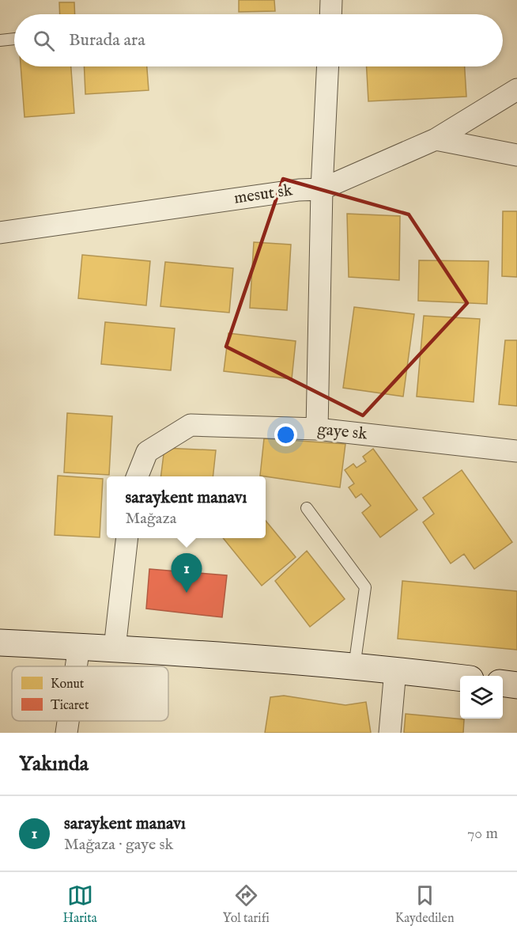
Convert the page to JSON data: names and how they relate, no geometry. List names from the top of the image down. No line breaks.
{"streets":{"street":["mesut sk","gaye sk"]},"legend":["Konut","Ticaret"],"page":{"search":"Burada ara","popup":["saraykent manavı","Mağaza"],"pins":"1","heading":"Yakında","list":[{"mark":"1","name":"saraykent manavı","note":"Mağaza · gaye sk","value":"70 m"}],"nav":["Harita","Yol tarifi","Kaydedilen"]}}
